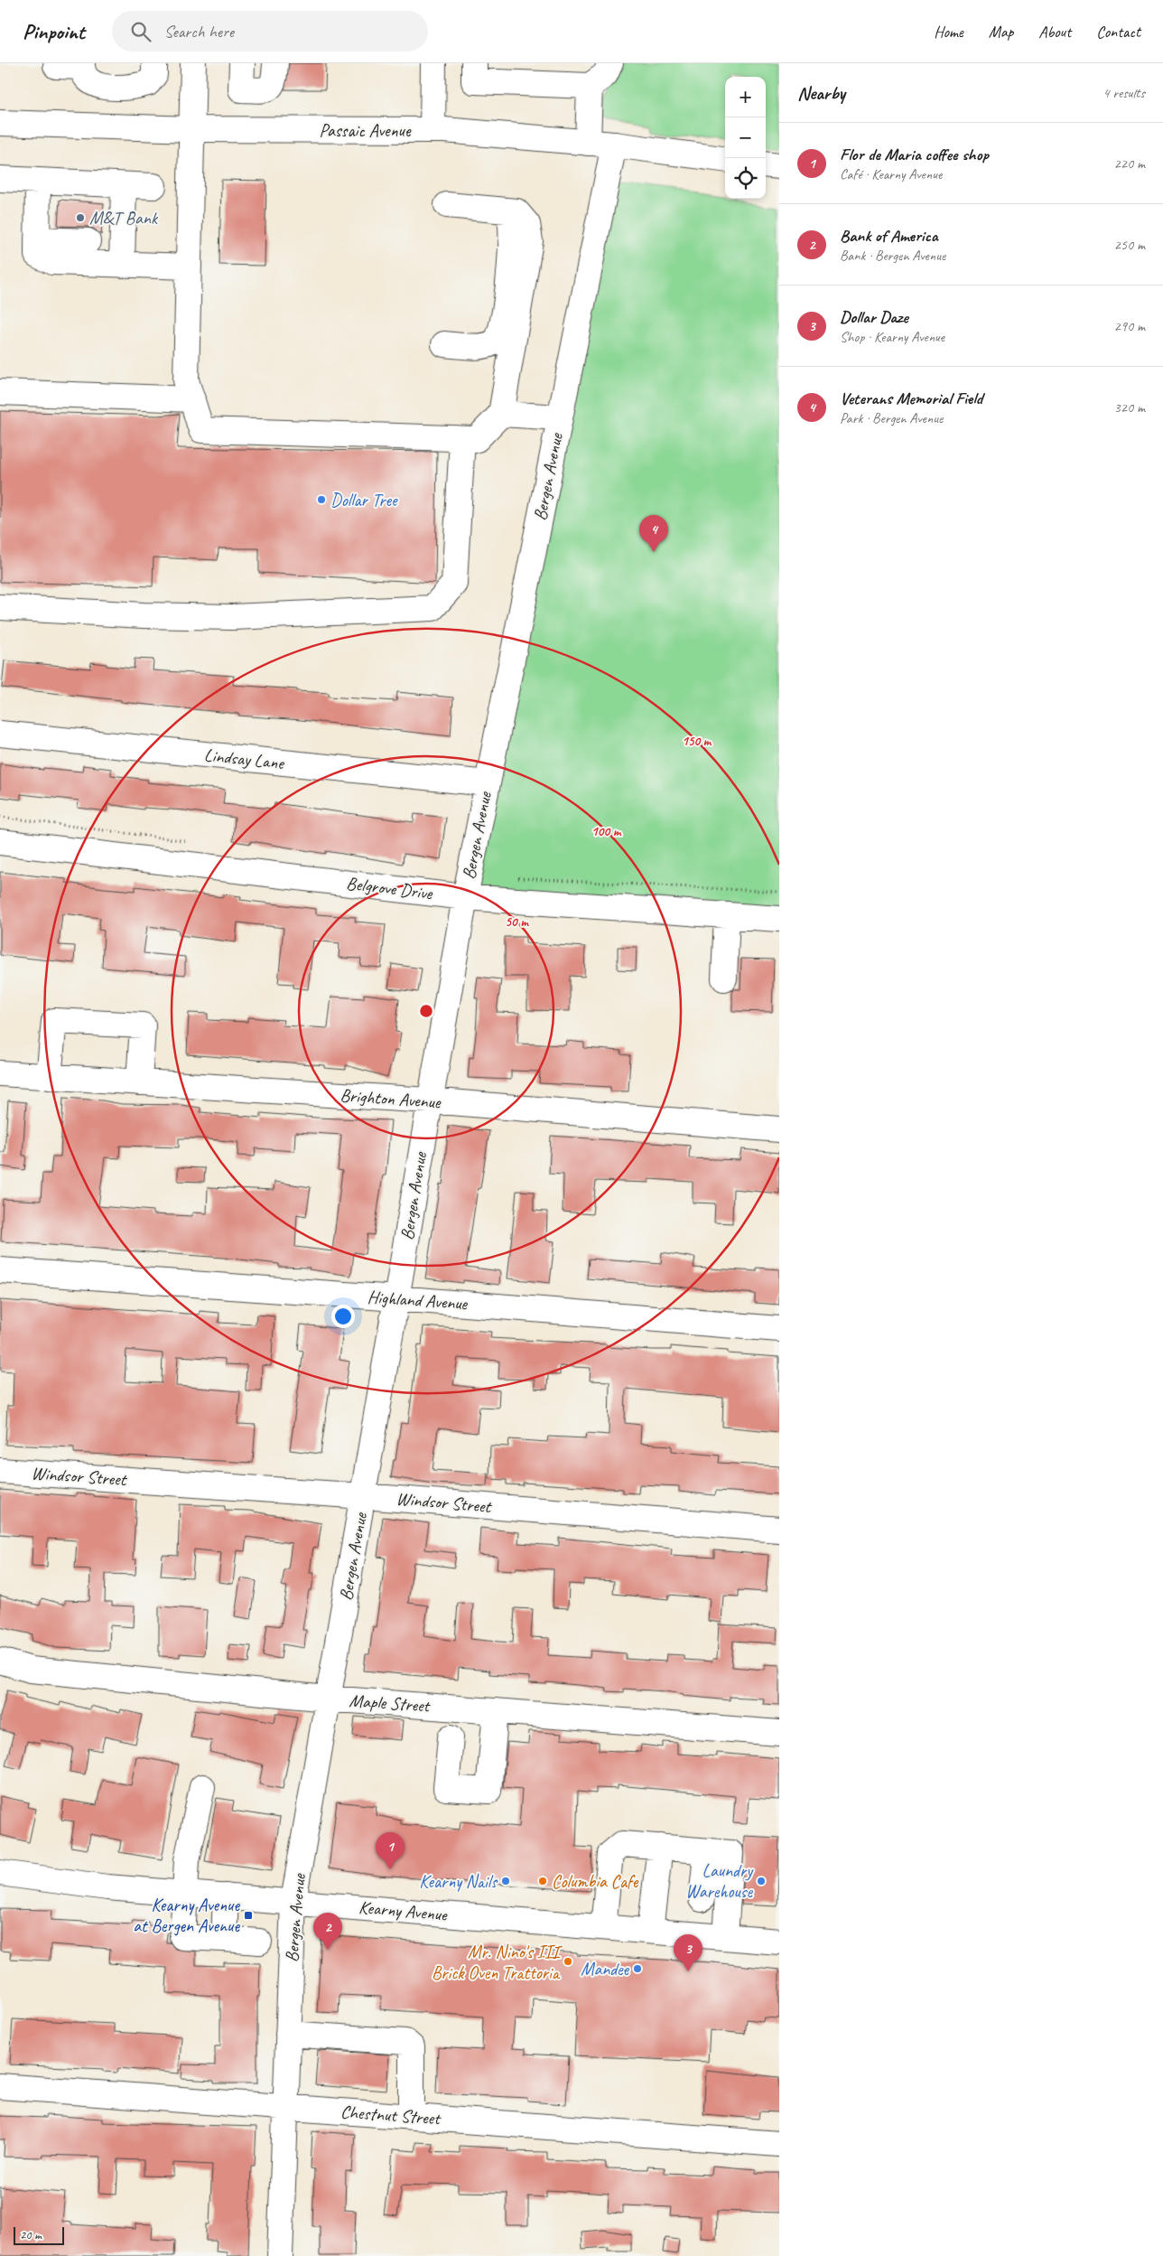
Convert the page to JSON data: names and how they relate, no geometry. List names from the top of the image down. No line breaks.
{"streets":{"street":["Passaic Avenue","Bergen Avenue","Lindsay Lane","Belgrove Drive","Brighton Avenue","Highland Avenue","Windsor Street","Maple Street","Kearny Avenue","Chestnut Street"]},"crossings":[["Passaic Avenue","Bergen Avenue"],["Bergen Avenue","Lindsay Lane"],["Bergen Avenue","Belgrove Drive"],["Bergen Avenue","Brighton Avenue"],["Bergen Avenue","Highland Avenue"],["Bergen Avenue","Windsor Street"],["Bergen Avenue","Maple Street"],["Bergen Avenue","Kearny Avenue"],["Bergen Avenue","Chestnut Street"]],"places":{"other":["M&T Bank","Dollar Tree","Kearny Nails","Columbia Cafe","Laundry Warehouse","Mr. Nino's III Brick Oven Trattoria","Mandee"],"transit":["Kearny Avenue at Bergen Avenue"]},"scale_bar":"20 m","page":{"header":"Pinpoint","search":"Search here","nav":["Home","Map","About","Contact"],"heading":["Nearby","4 results"],"map_buttons":["+","−"],"list":[{"mark":"1","name":"Flor de Maria coffee shop","note":"Café · Kearny Avenue","value":"220 m"},{"mark":"2","name":"Bank of America","note":"Bank · Bergen Avenue","value":"250 m"},{"mark":"3","name":"Dollar Daze","note":"Shop · Kearny Avenue","value":"290 m"},{"mark":"4","name":"Veterans Memorial Field","note":"Park · Bergen Avenue","value":"320 m"}],"pins":["4","1","2","3"],"scale":"20 m"},"rings":["150 m","100 m","50 m"]}
